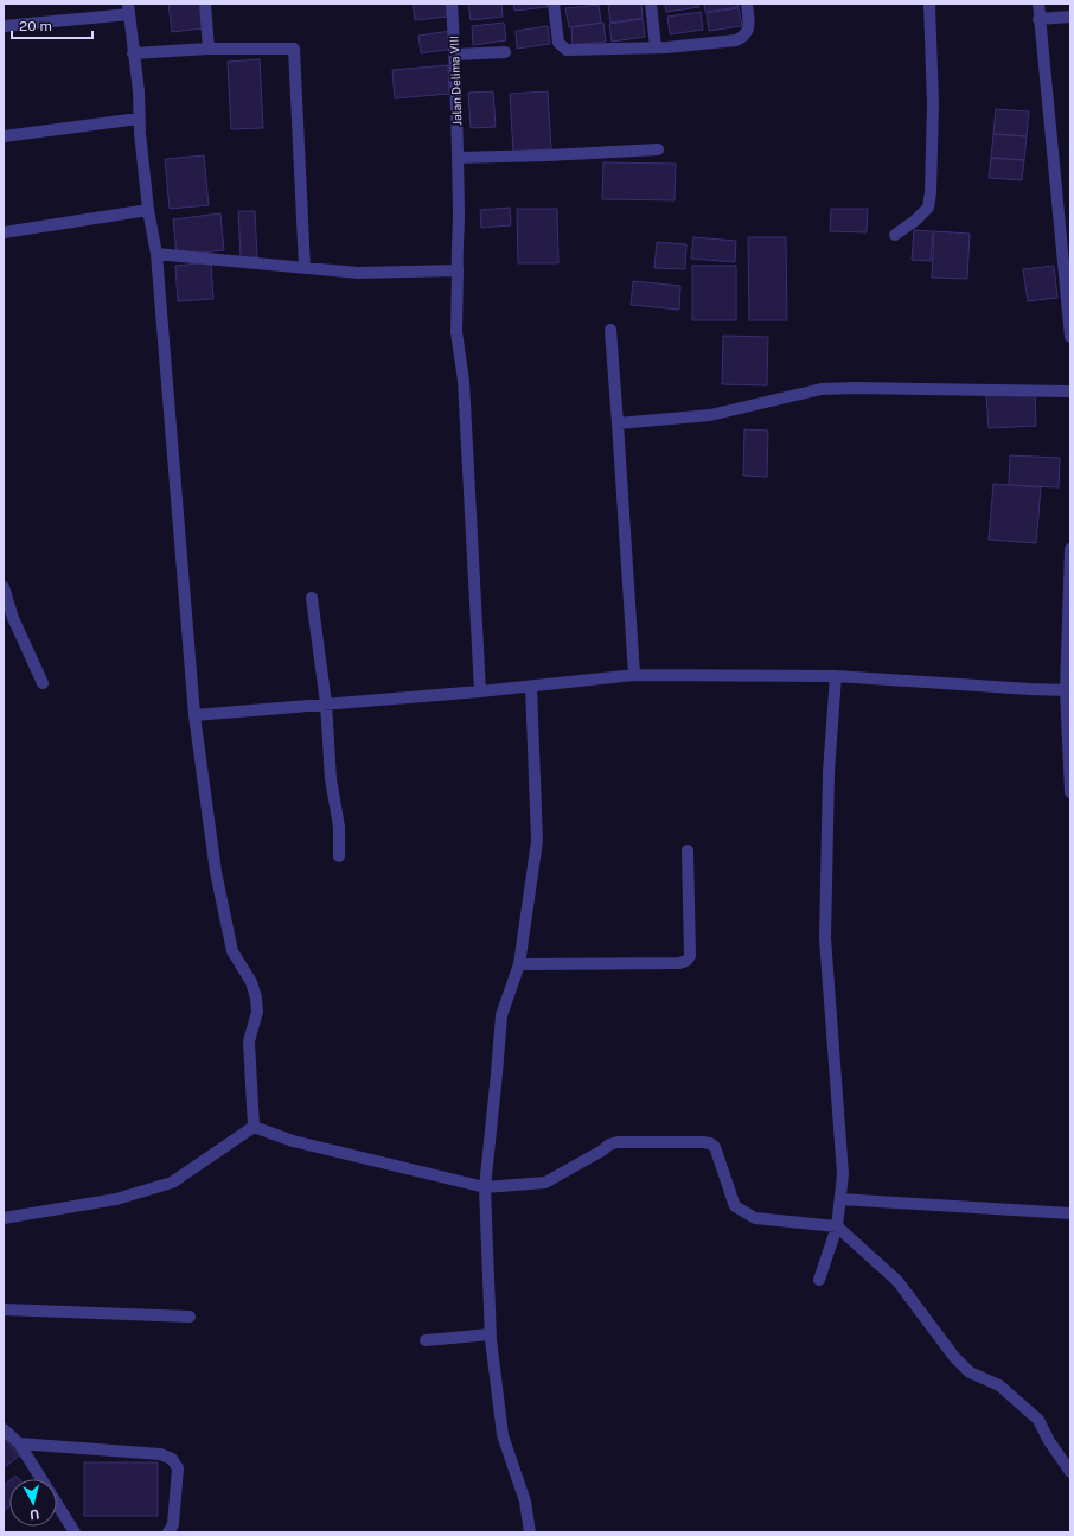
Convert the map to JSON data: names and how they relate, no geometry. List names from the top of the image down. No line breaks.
{"streets":{"street":["Jalan Delima VIII"]},"scale_bar":"20 m","north":"bottom"}
